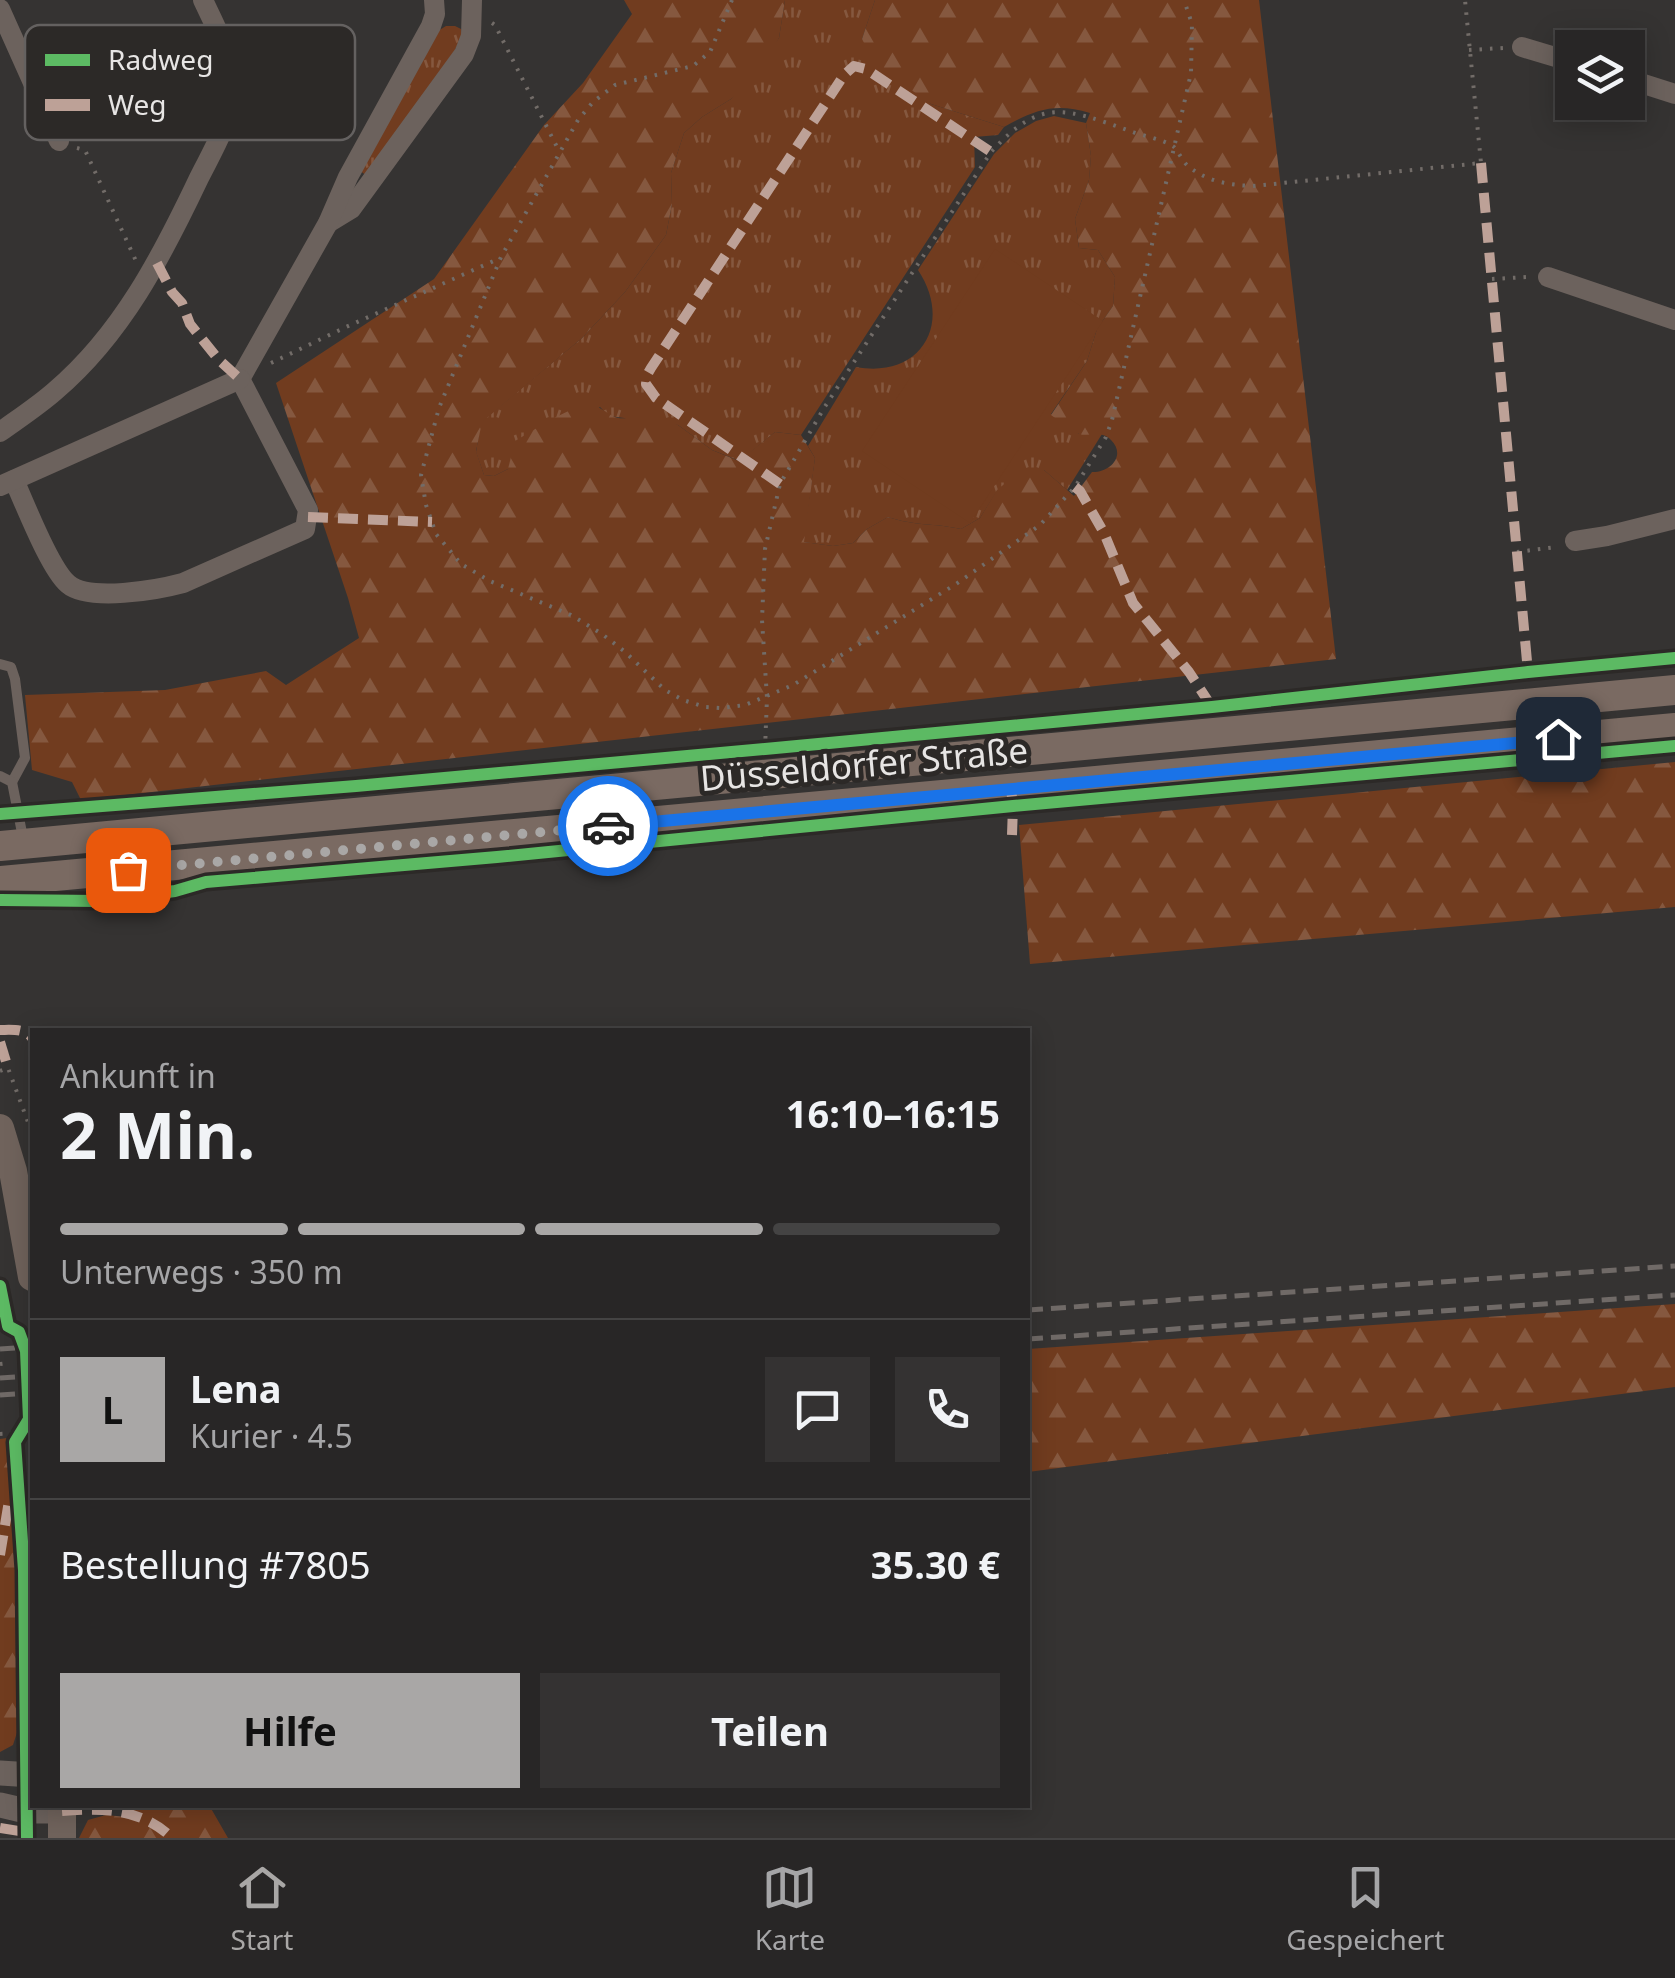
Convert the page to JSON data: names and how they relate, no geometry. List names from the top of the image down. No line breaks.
{"streets":{"main road":["Düsseldorfer Straße"]},"legend":["Radweg","Weg"],"page":{"heading":["2 Min.","Ankunft in","16:10–16:15"],"panel":["Lena","Kurier · 4.5","Bestellung #7805","35.30 €"],"bar":"Unterwegs · 350 m","round":"L","buttons":["Hilfe","Teilen"],"tabs":["Start","Karte","Gespeichert"]}}
